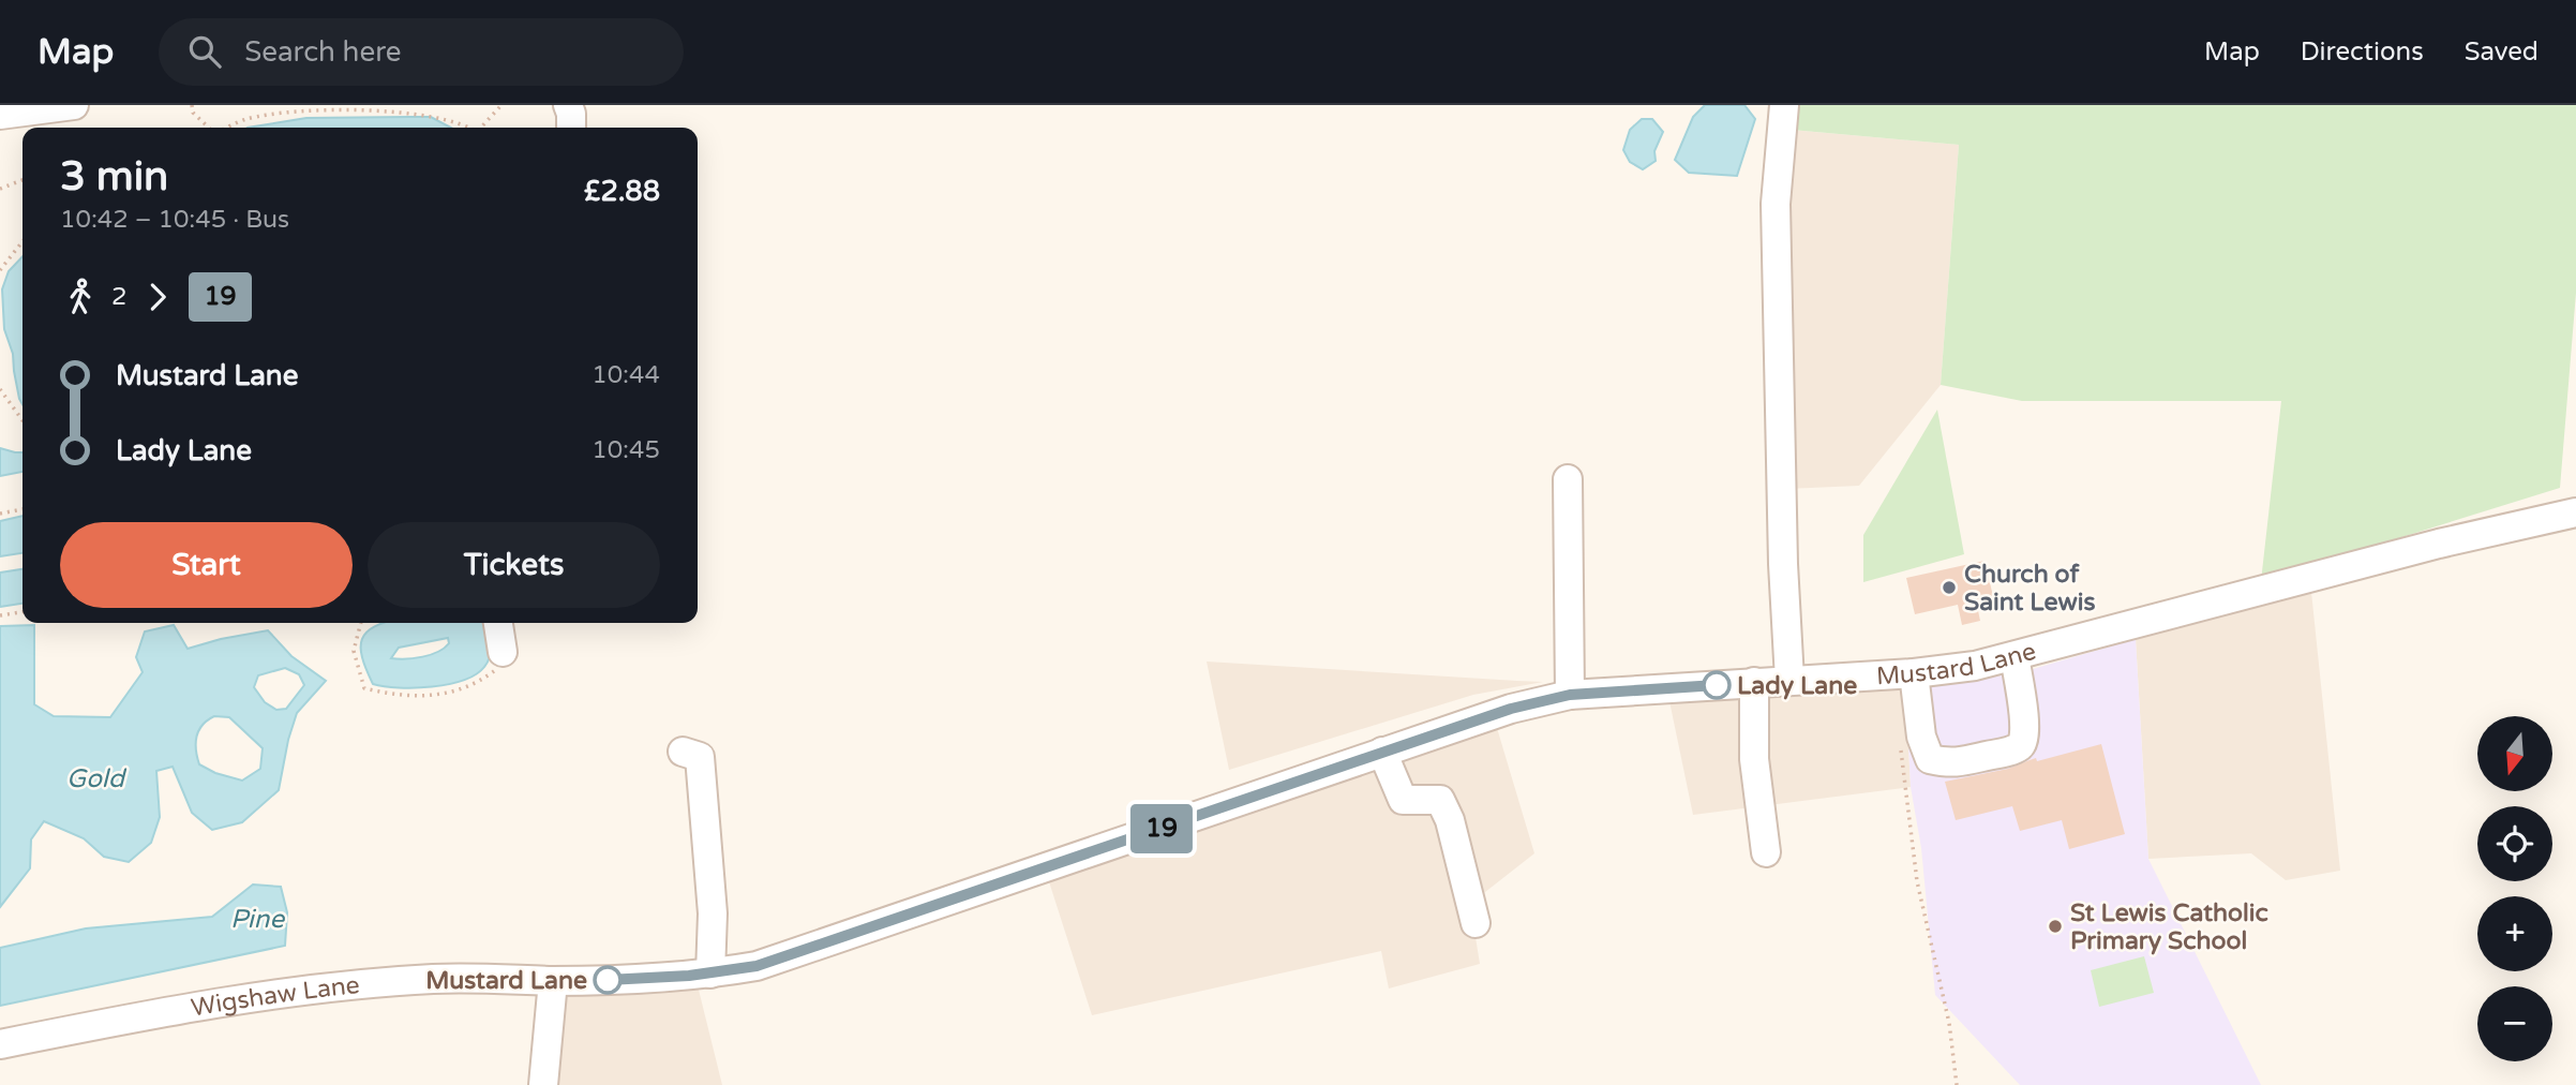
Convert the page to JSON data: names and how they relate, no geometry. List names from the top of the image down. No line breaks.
{"streets":{"street":["Mustard Lane","Wigshaw Lane"]},"crossings":[["Mustard Lane","Wigshaw Lane"]],"water":["Gold","Pine"],"places":["Church of Saint Lewis","Lady Lane","St Lewis Catholic Primary School","Mustard Lane"],"lines":["bus line 19"],"north":"bottom","page":{"header":"Map","search":"Search here","nav":["Map","Directions","Saved"],"on_map":"19","heading":["3 min","10:42 – 10:45 · Bus","£2.88"],"legs":["2","19"],"list":[{"name":"Mustard Lane","value":"10:44"},{"name":"Lady Lane","value":"10:45"}],"buttons":["Start","Tickets"],"map_buttons":["+","−"]}}
